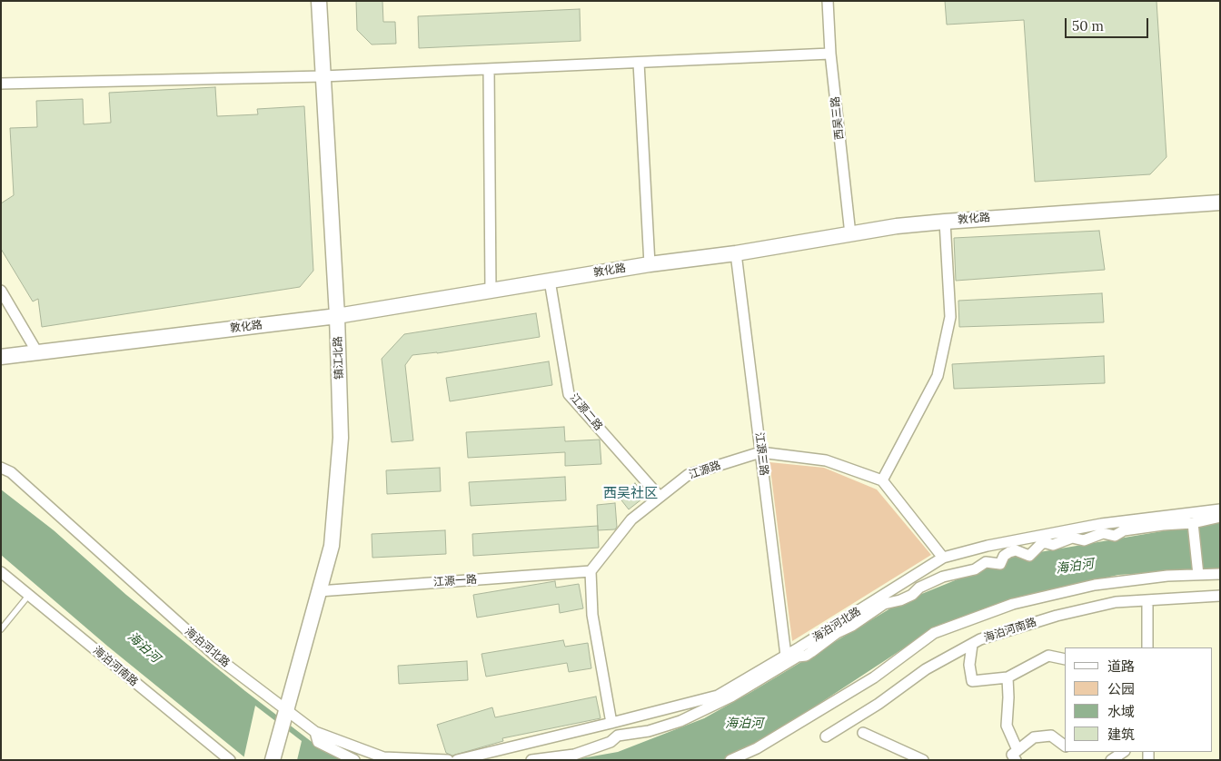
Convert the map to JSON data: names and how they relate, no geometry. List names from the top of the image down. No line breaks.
{"streets":{"street":["西吴三路","敦化路","镇江北路","江源二路","江源三路","江源路","江源一路","海泊河北路","海泊河南路"]},"crossings":[["西吴三路","敦化路"],["敦化路","镇江北路"],["敦化路","江源二路"],["敦化路","江源三路"],["镇江北路","江源一路"],["镇江北路","海泊河北路"],["江源二路","江源路"],["江源三路","江源路"],["江源三路","海泊河北路"],["江源路","江源一路"]],"districts":["西吴社区"],"water":["海泊河"],"legend":["道路","公园","水域","建筑"],"scale_bar":"50 m"}
